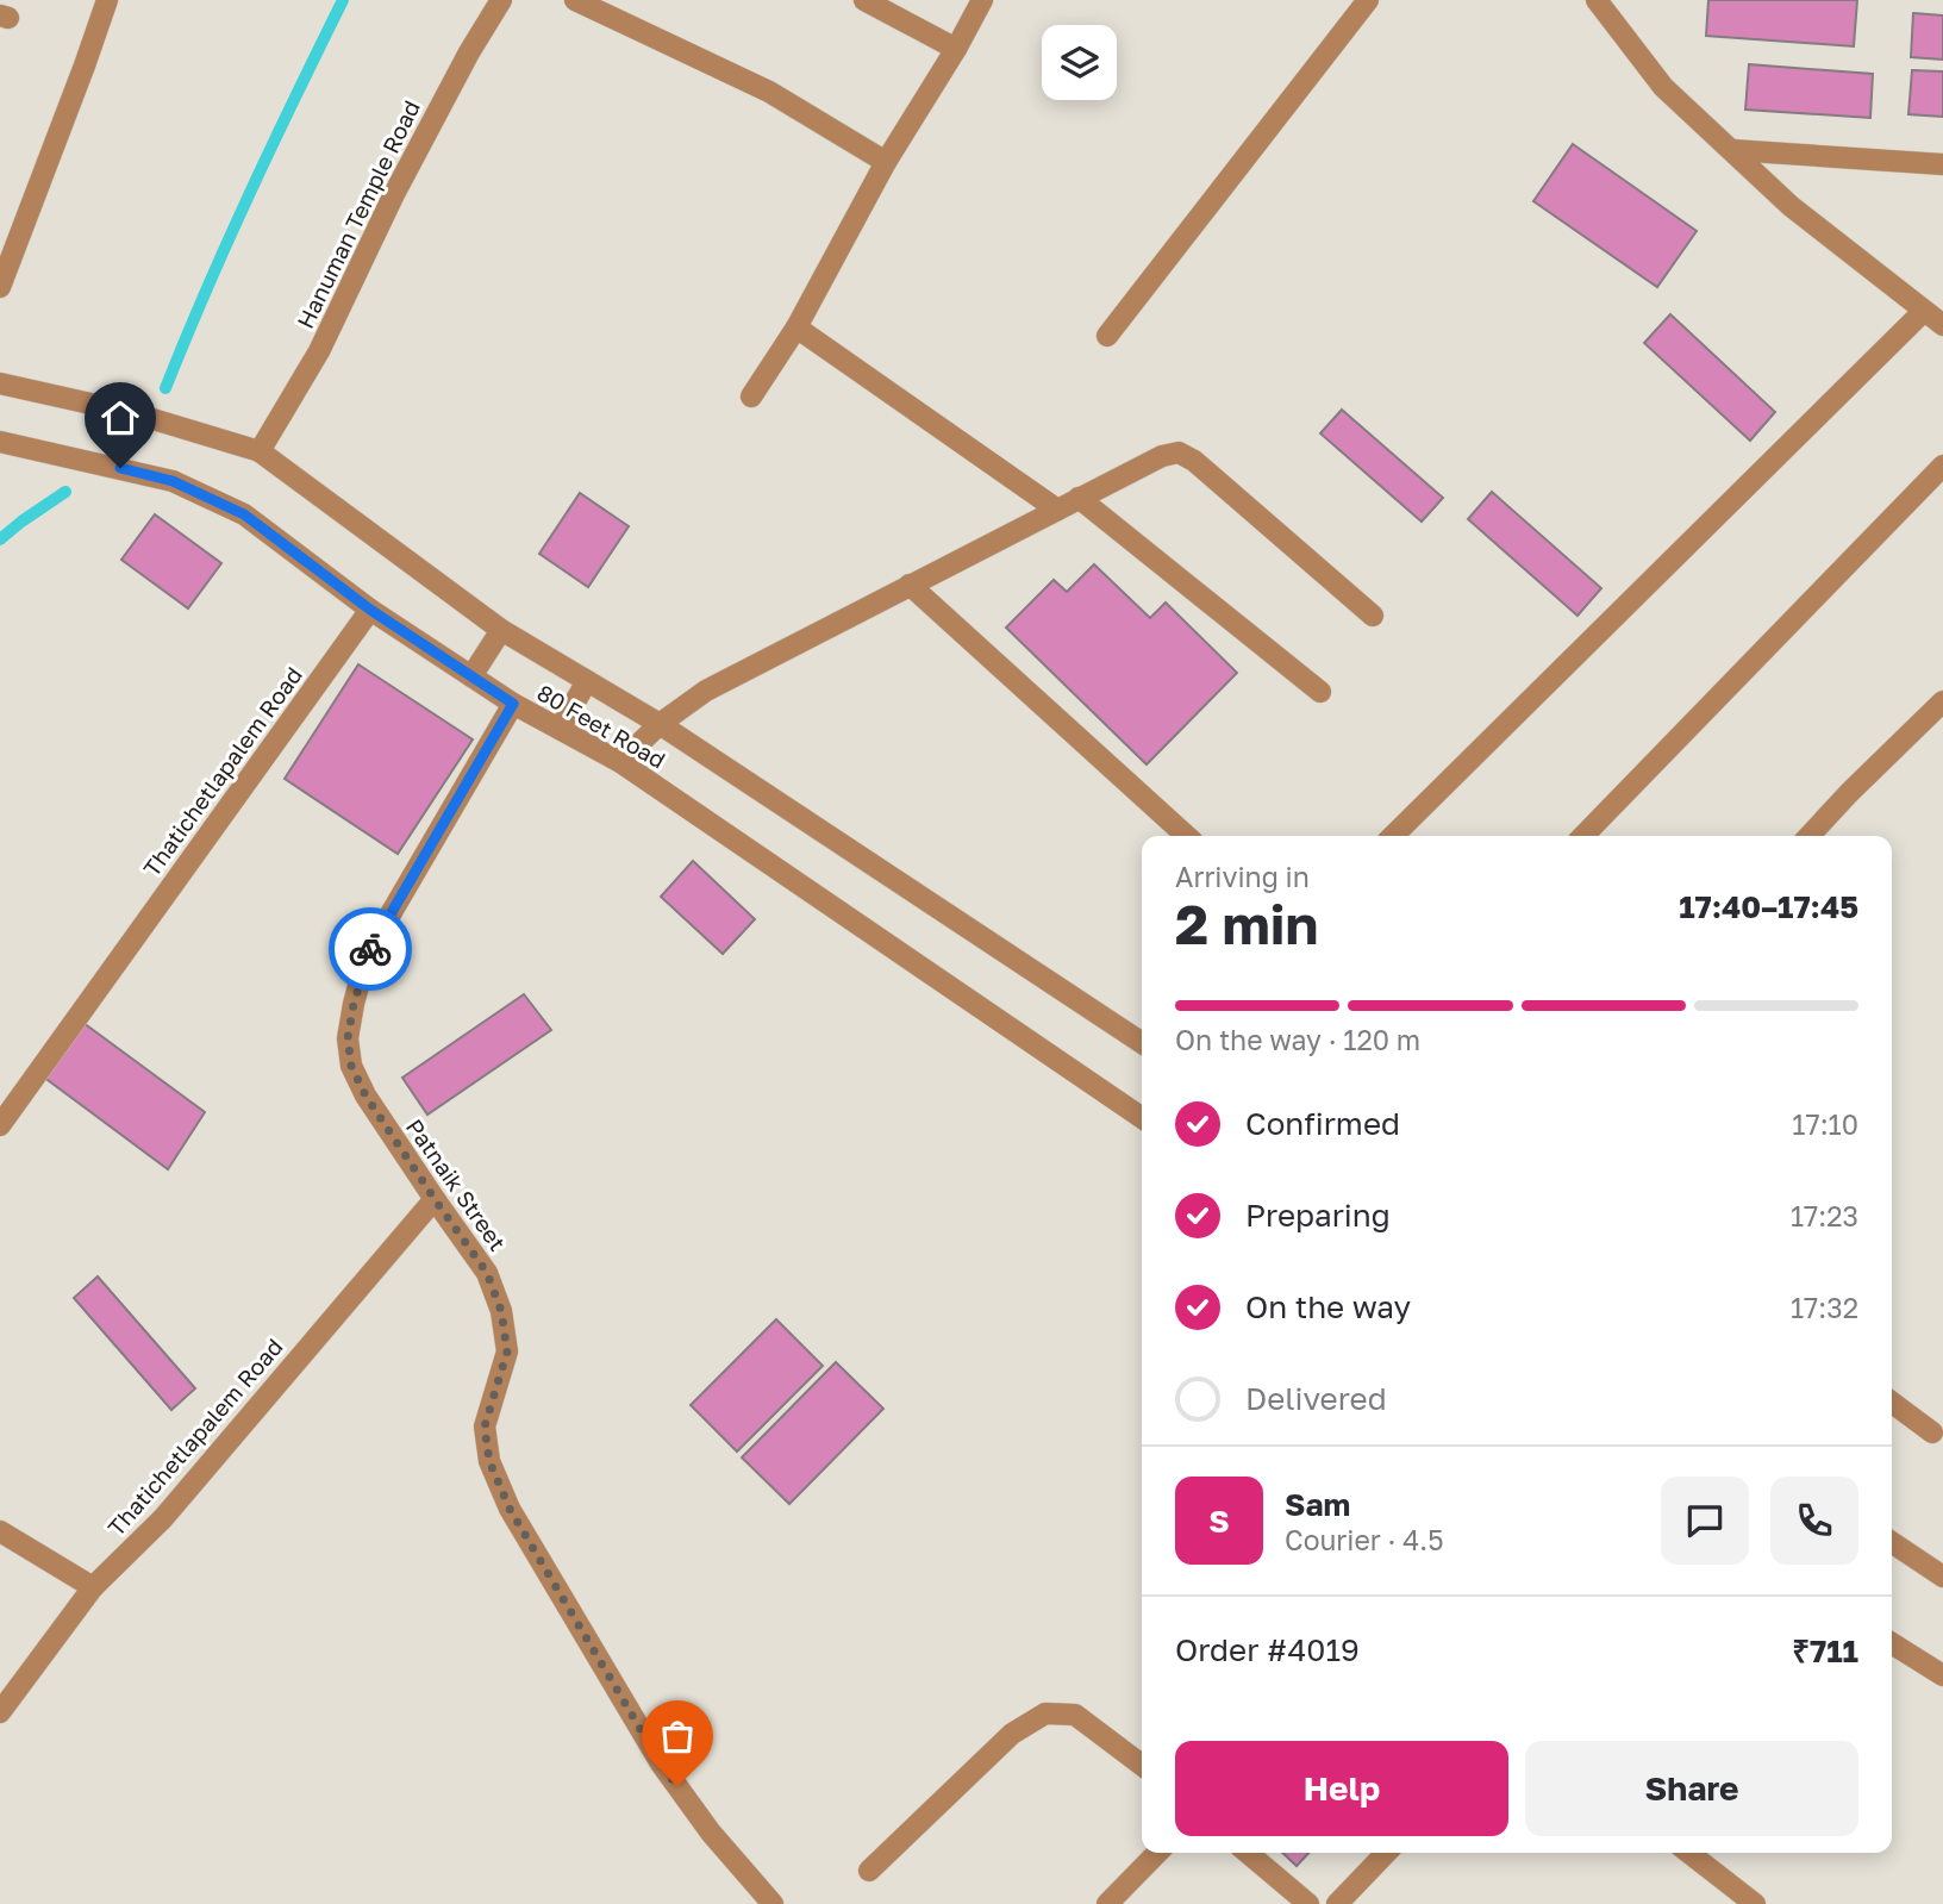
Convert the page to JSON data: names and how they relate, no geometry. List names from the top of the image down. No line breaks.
{"streets":{"street":["Hanuman Temple Road","80 Feet Road","Thatichetlapalem Road","Patnaik Street"]},"crossings":[["Hanuman Temple Road","80 Feet Road"],["80 Feet Road","Thatichetlapalem Road"],["80 Feet Road","Patnaik Street"],["Thatichetlapalem Road","Patnaik Street"]],"page":{"heading":["2 min","Arriving in","17:40–17:45"],"panel":["Sam","Courier · 4.5","Order #4019","₹711"],"bar":"On the way · 120 m","list":[["Confirmed","17:10"],["Preparing","17:23"],["On the way","17:32"],"Delivered"],"round":"S","buttons":["Help","Share"]}}
